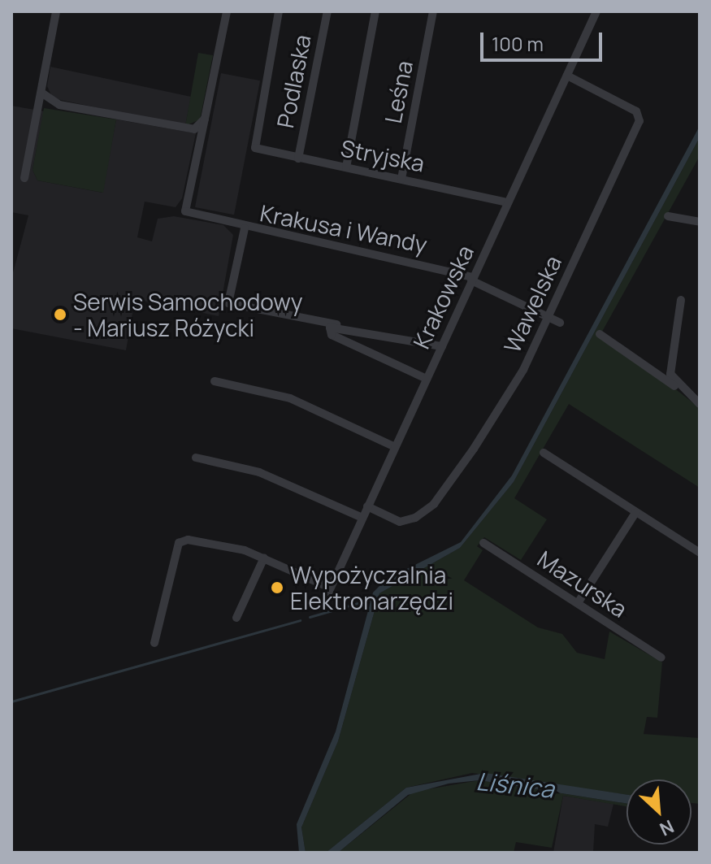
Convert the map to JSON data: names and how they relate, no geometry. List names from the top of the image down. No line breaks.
{"streets":{"street":["Podlaska","Leśna","Stryjska","Krakusa i Wandy","Krakowska","Wawelska","Mazurska"]},"crossings":[["Podlaska","Stryjska"],["Leśna","Stryjska"],["Stryjska","Krakowska"],["Krakusa i Wandy","Krakowska"],["Krakusa i Wandy","Wawelska"],["Krakowska","Wawelska"]],"water":["Liśnica"],"places":["Serwis Samochodowy - Mariusz Różycki","Wypożyczalnia Elektronarzędzi"],"scale_bar":"100 m","north":"bottom right"}
